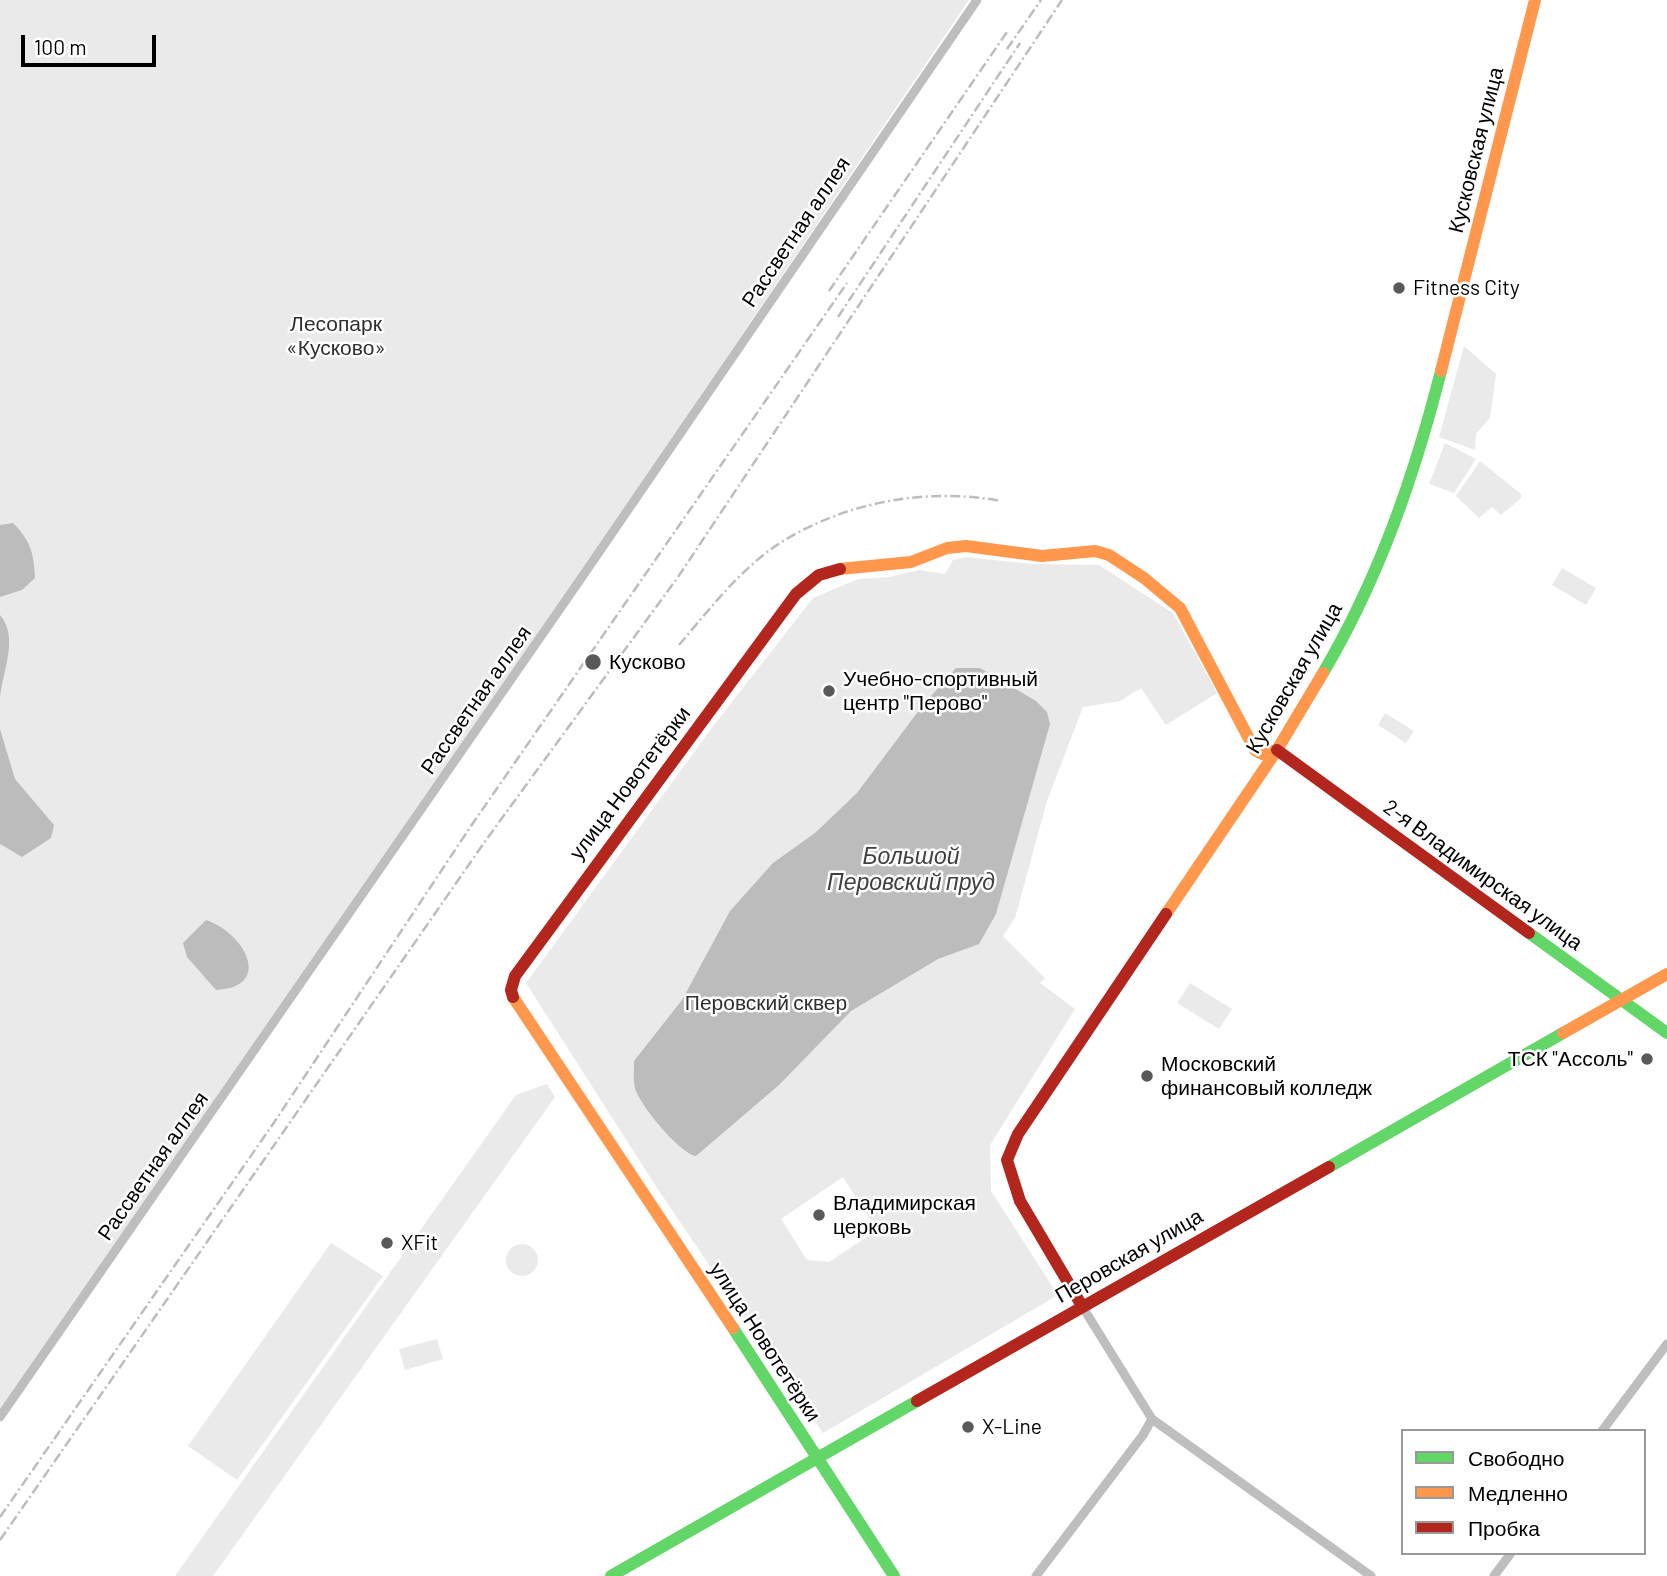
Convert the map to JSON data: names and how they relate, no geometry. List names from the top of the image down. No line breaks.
{"streets":{"street":["Кусковская улица","Рассветная аллея","улица Новотетёрки","2-я Владимирская улица","Перовская улица"]},"crossings":[["Кусковская улица","улица Новотетёрки"],["Кусковская улица","2-я Владимирская улица"],["Кусковская улица","Перовская улица"],["улица Новотетёрки","2-я Владимирская улица"],["улица Новотетёрки","Перовская улица"],["2-я Владимирская улица","Перовская улица"]],"water":["Большой Перовский пруд"],"parks":["Лесопарк «Кусково»","Перовский сквер"],"places":["Fitness City","Кусково","Учебно-спортивный центр \"Перово\"","ТСК \"Ассоль\"","Московский финансовый колледж","Владимирская церковь","XFit","X-Line"],"legend":["Свободно","Медленно","Пробка"],"scale_bar":"100 m"}
